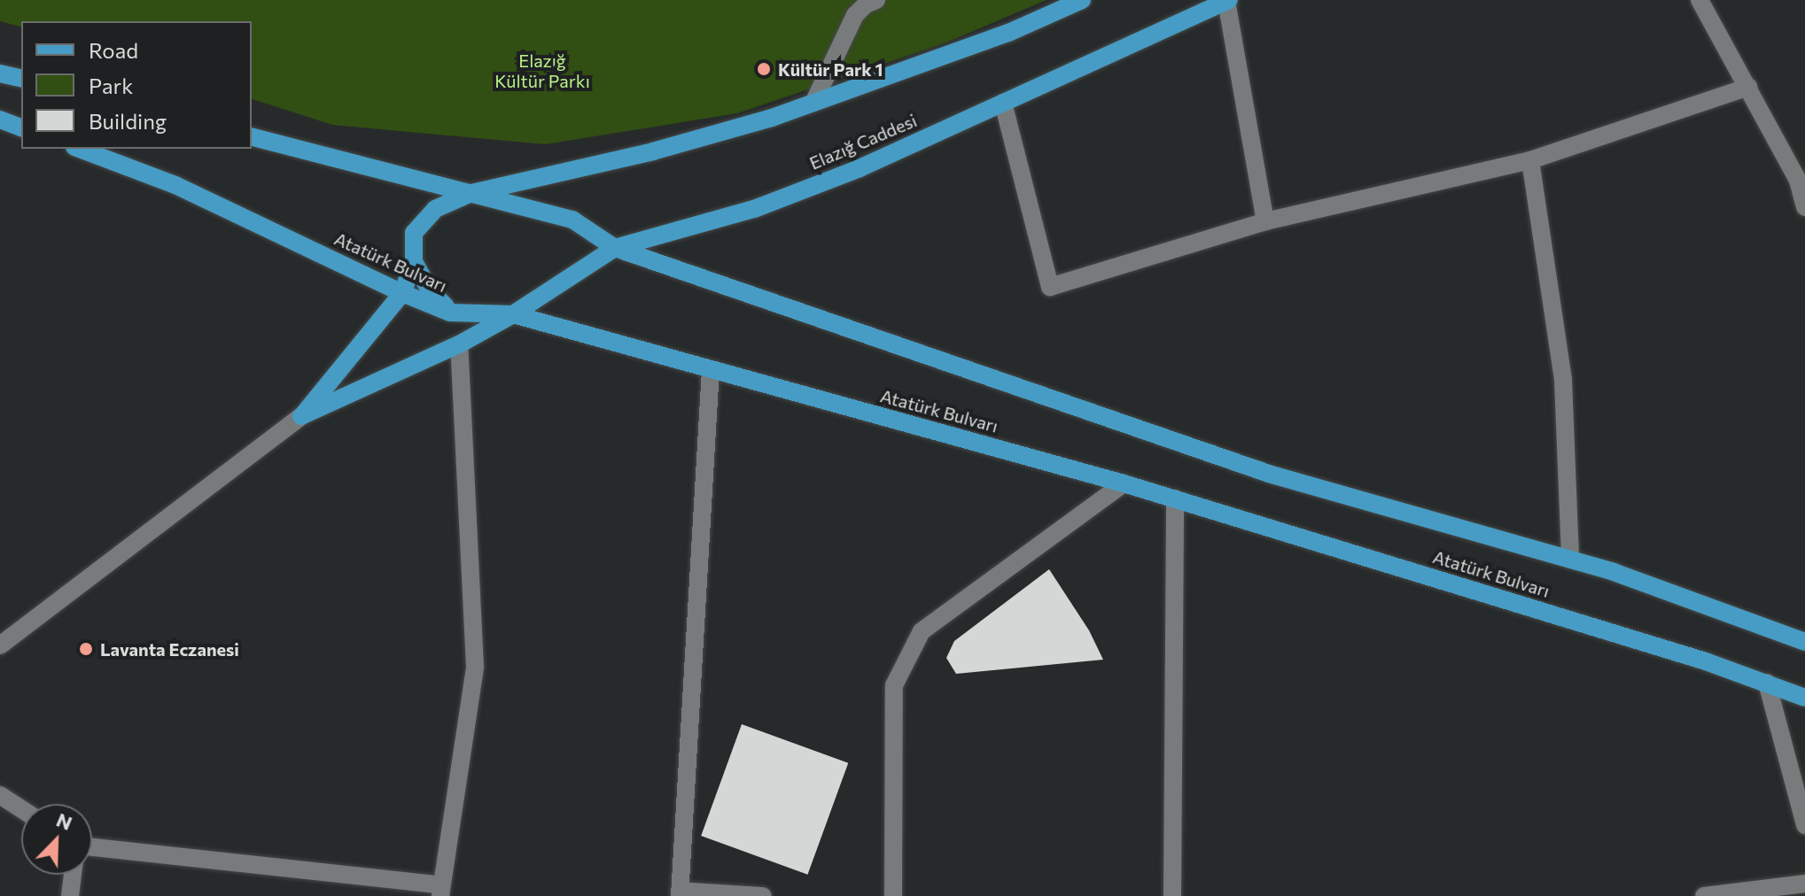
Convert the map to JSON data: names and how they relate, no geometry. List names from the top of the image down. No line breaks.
{"streets":{"main road":["Elazığ Caddesi","Atatürk Bulvarı"]},"crossings":[["Elazığ Caddesi","Atatürk Bulvarı"]],"parks":["Elazığ Kültür Parkı"],"places":["Kültür Park 1","Lavanta Eczanesi"],"legend":["Road","Park","Building"],"north":"top right"}
